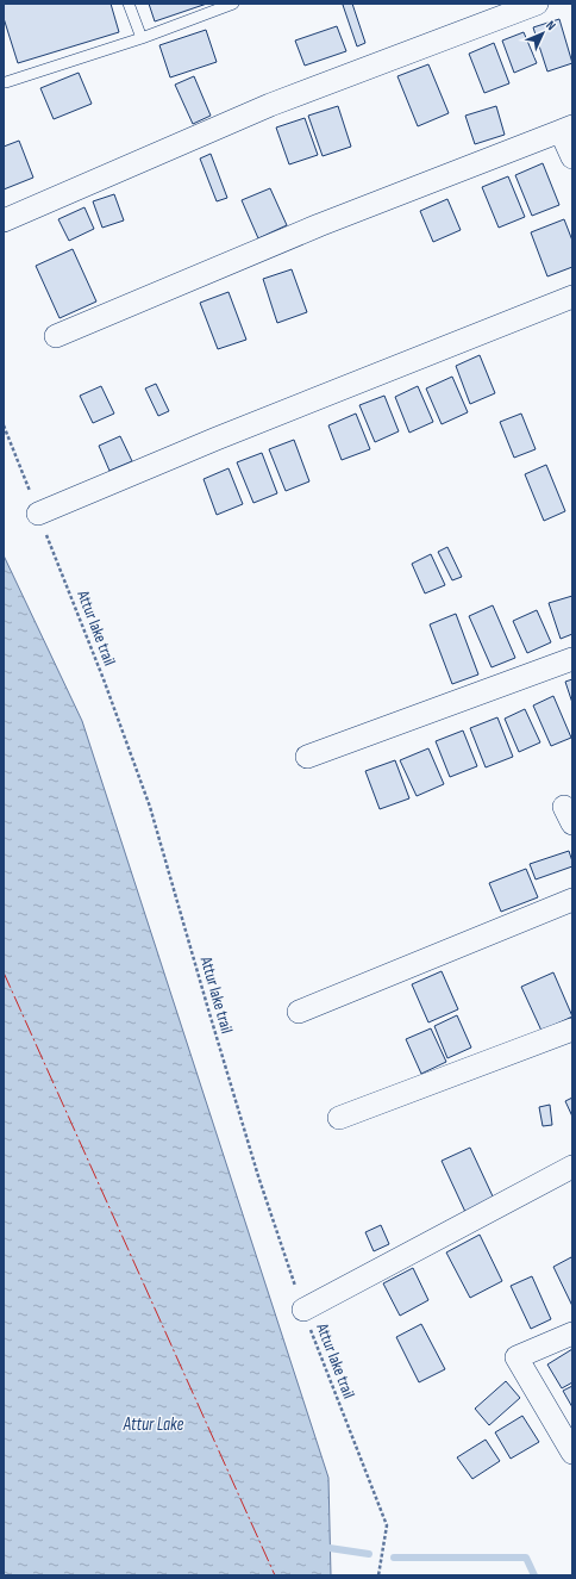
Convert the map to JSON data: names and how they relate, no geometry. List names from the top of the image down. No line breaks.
{"streets":{"path":["Attur lake trail"]},"water":["Attur Lake"],"north":"top right"}
